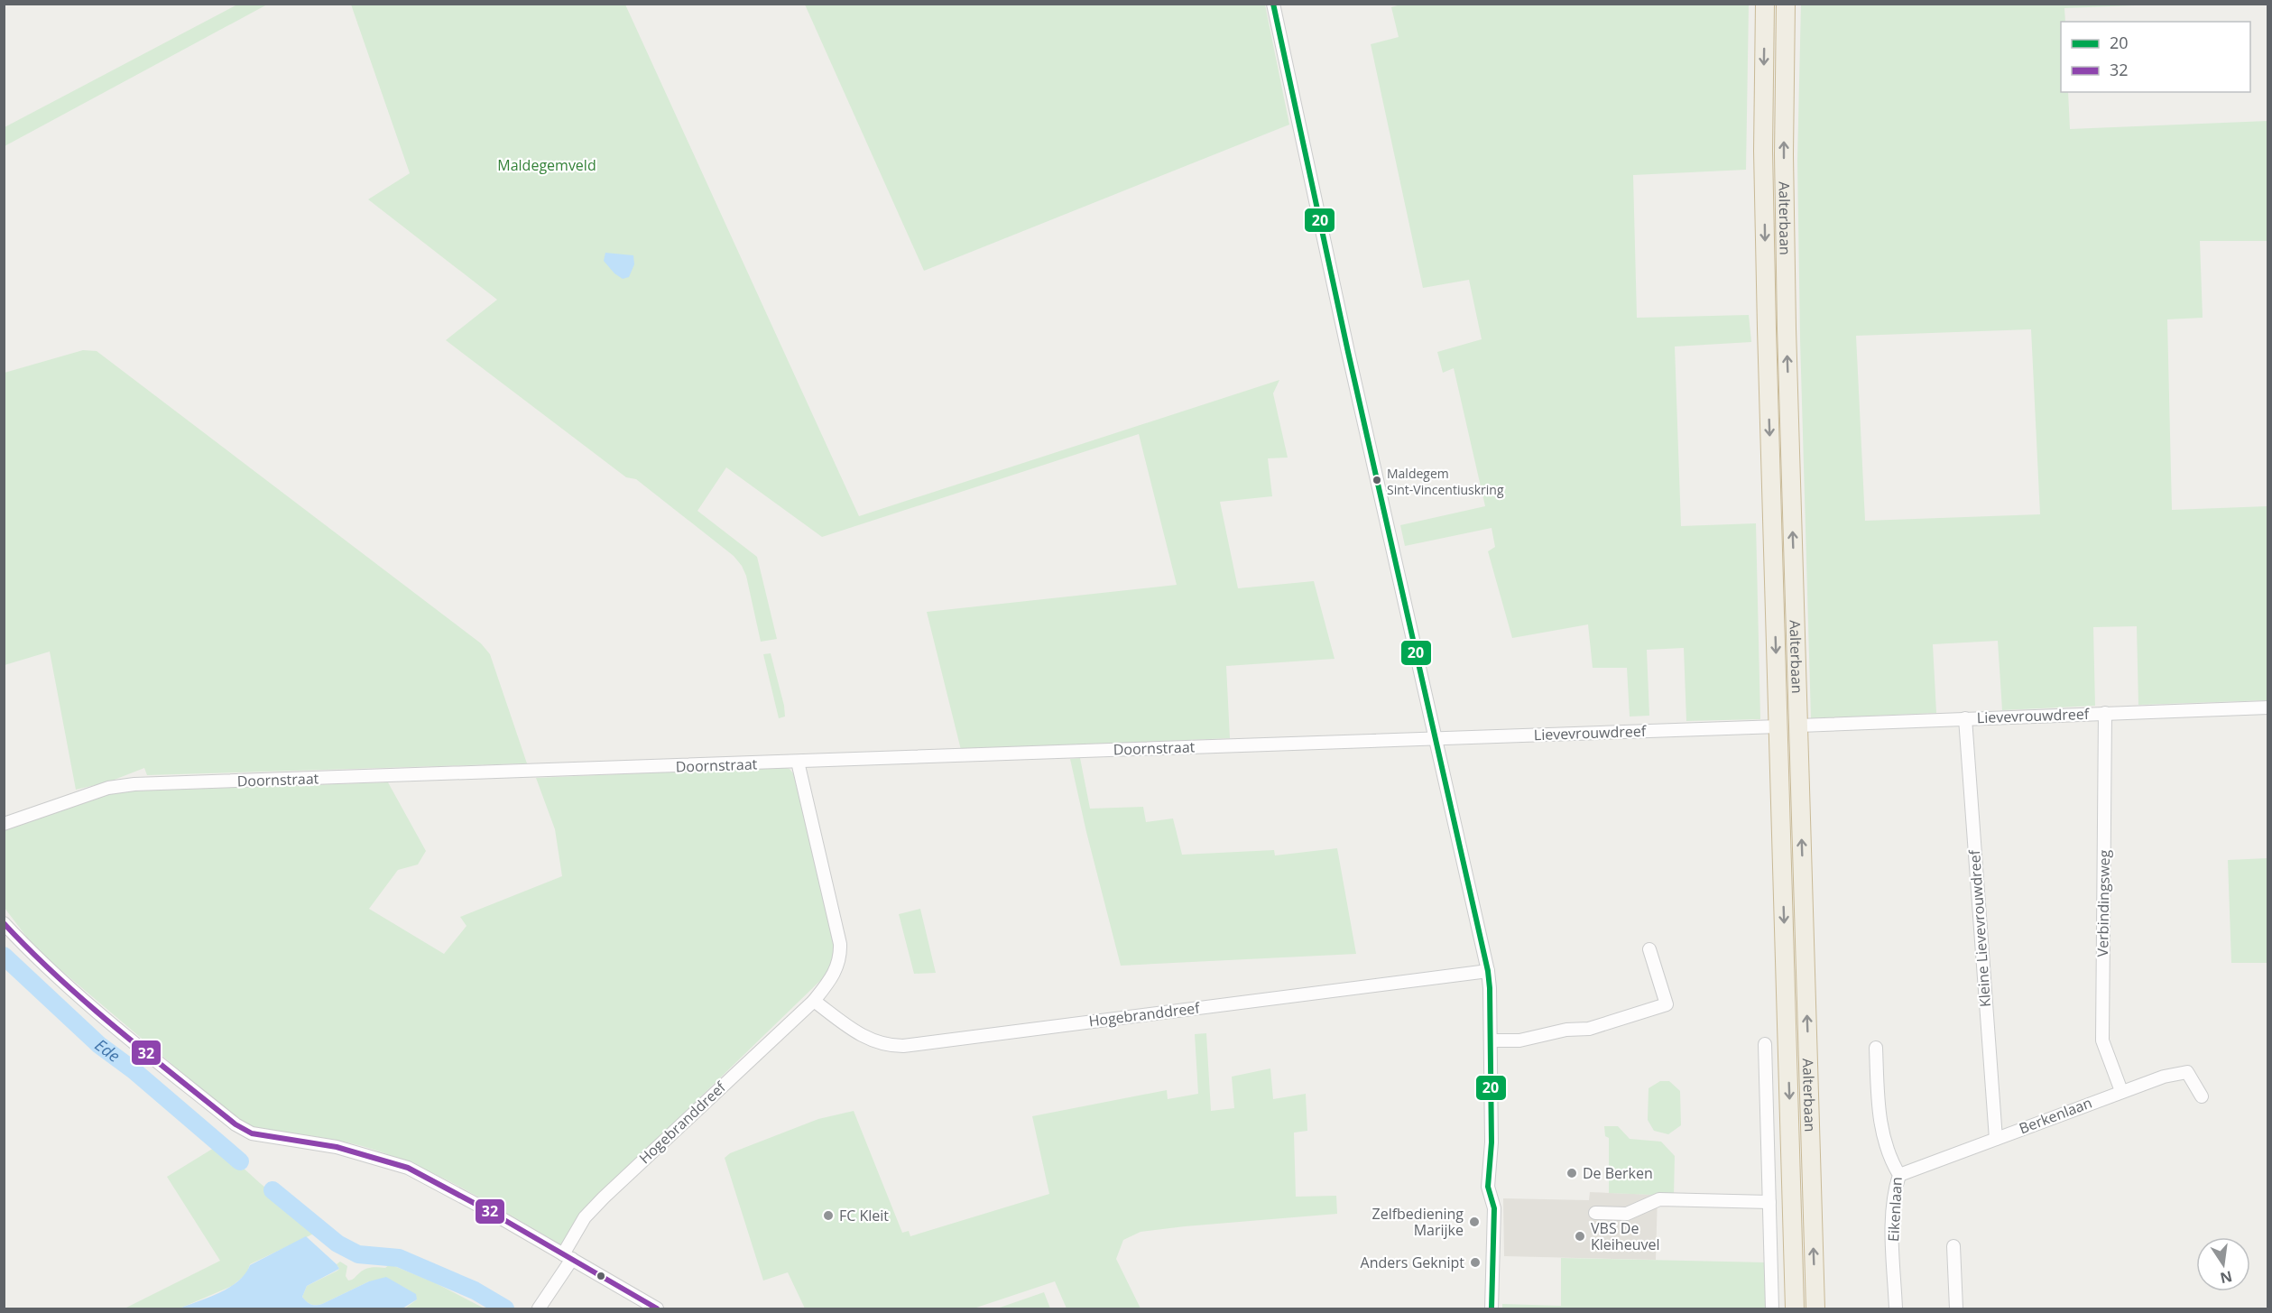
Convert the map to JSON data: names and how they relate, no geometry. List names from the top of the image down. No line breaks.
{"streets":{"highway":["Aalterbaan"],"street":["Lievevrouwdreef","Doornstraat","Verbindingsweg","Kleine Lievevrouwdreef","Hogebranddreef","Berkenlaan","Eikenlaan"]},"crossings":[["Aalterbaan","Lievevrouwdreef"],["Lievevrouwdreef","Doornstraat"],["Lievevrouwdreef","Verbindingsweg"],["Lievevrouwdreef","Kleine Lievevrouwdreef"],["Doornstraat","Hogebranddreef"],["Verbindingsweg","Berkenlaan"],["Kleine Lievevrouwdreef","Berkenlaan"],["Berkenlaan","Eikenlaan"]],"water":["Ede"],"parks":["Maldegemveld"],"places":["Maldegem Sint-Vincentiuskring","De Berken","FC Kleit","Zelfbediening Marijke","VBS De Kleiheuvel","Anders Geknipt"],"lines":["transit line 20","transit line 32"],"legend":["20","32"],"north":"bottom"}
